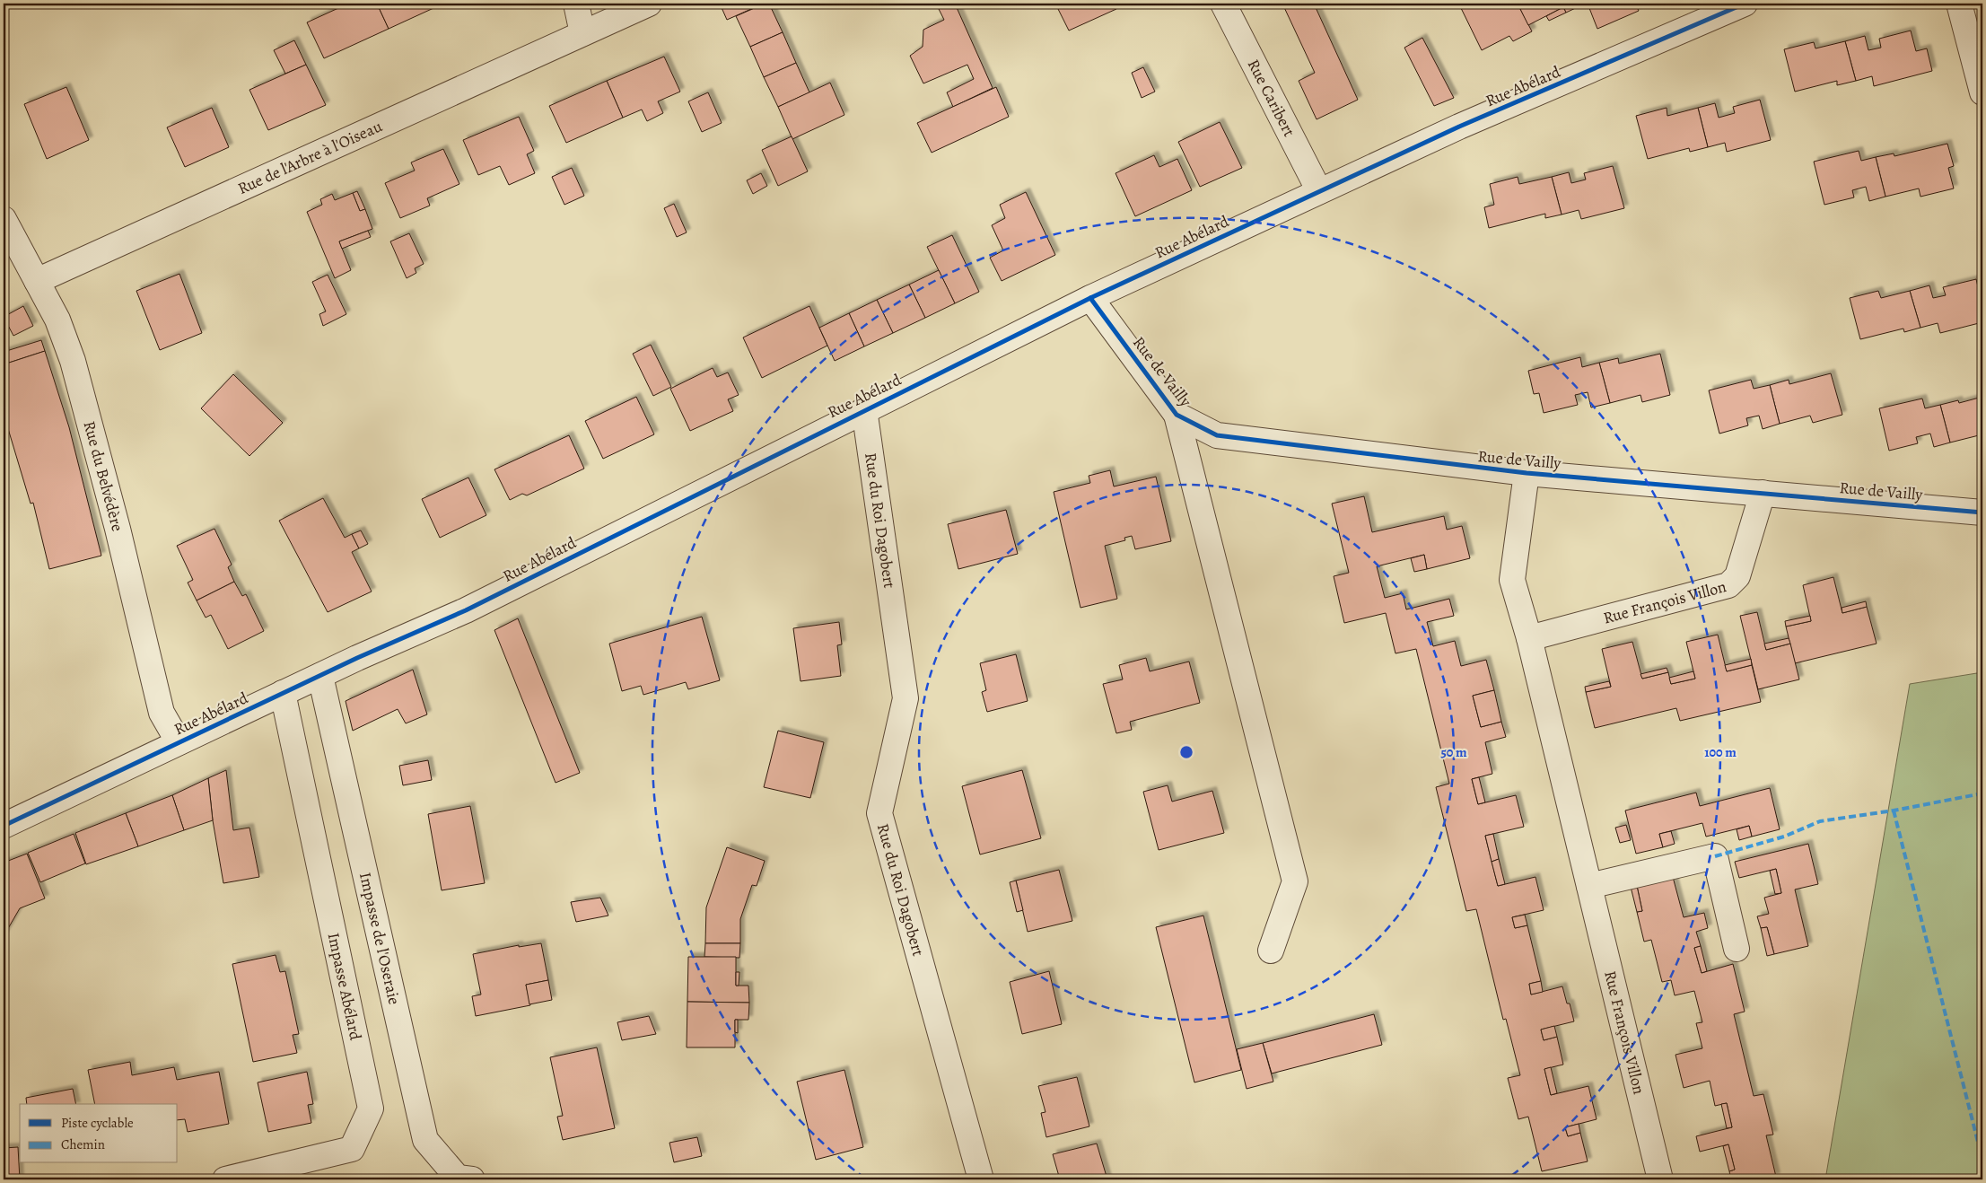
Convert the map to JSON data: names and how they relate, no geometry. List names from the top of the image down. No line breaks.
{"streets":{"street":["Rue Abélard","Rue Caribert","Rue de l'Arbre à l'Oiseau","Rue de Vailly","Rue du Belvédère","Rue du Roi Dagobert","Rue François Villon","Impasse de l'Oseraie","Impasse Abélard"]},"crossings":[["Rue Abélard","Rue Caribert"],["Rue Abélard","Rue de Vailly"],["Rue Abélard","Rue du Belvédère"],["Rue Abélard","Rue du Roi Dagobert"],["Rue Abélard","Impasse de l'Oseraie"],["Rue Abélard","Impasse Abélard"],["Rue de l'Arbre à l'Oiseau","Rue du Belvédère"],["Rue de Vailly","Rue François Villon"]],"legend":["Piste cyclable","Chemin"],"rings":["50 m","100 m"]}
